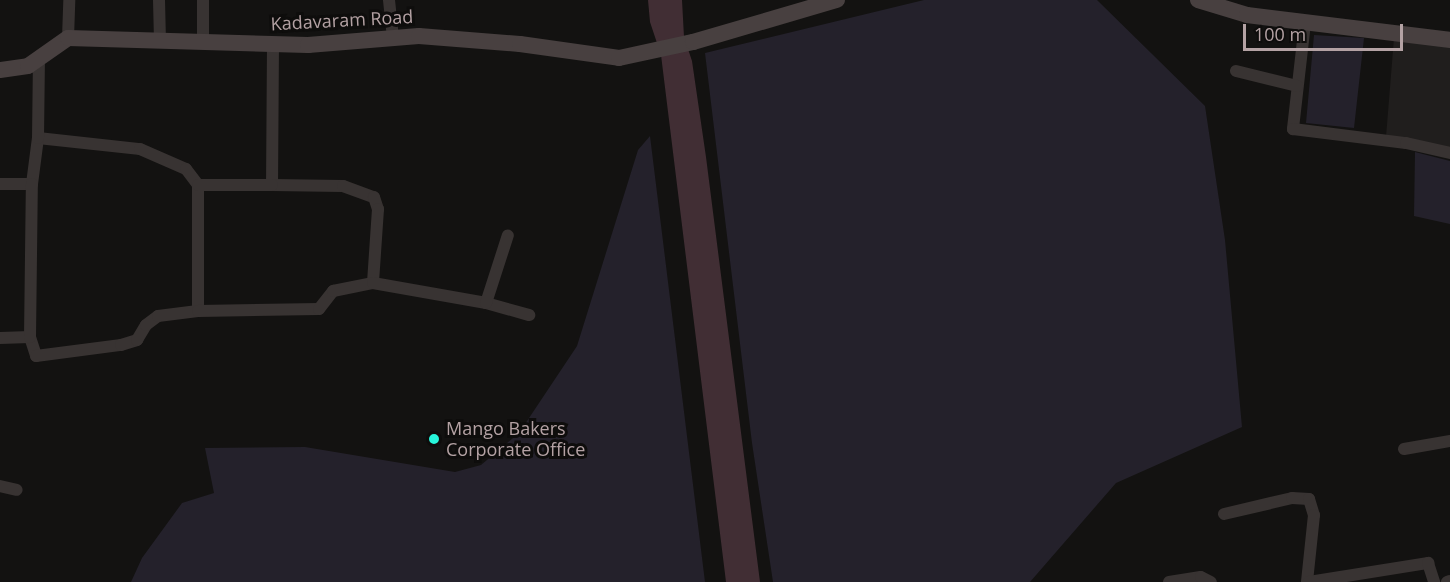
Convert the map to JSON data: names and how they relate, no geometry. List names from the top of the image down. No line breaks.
{"streets":{"main road":["Kadavaram Road"]},"places":["Mango Bakers Corporate Office"],"scale_bar":"100 m"}
